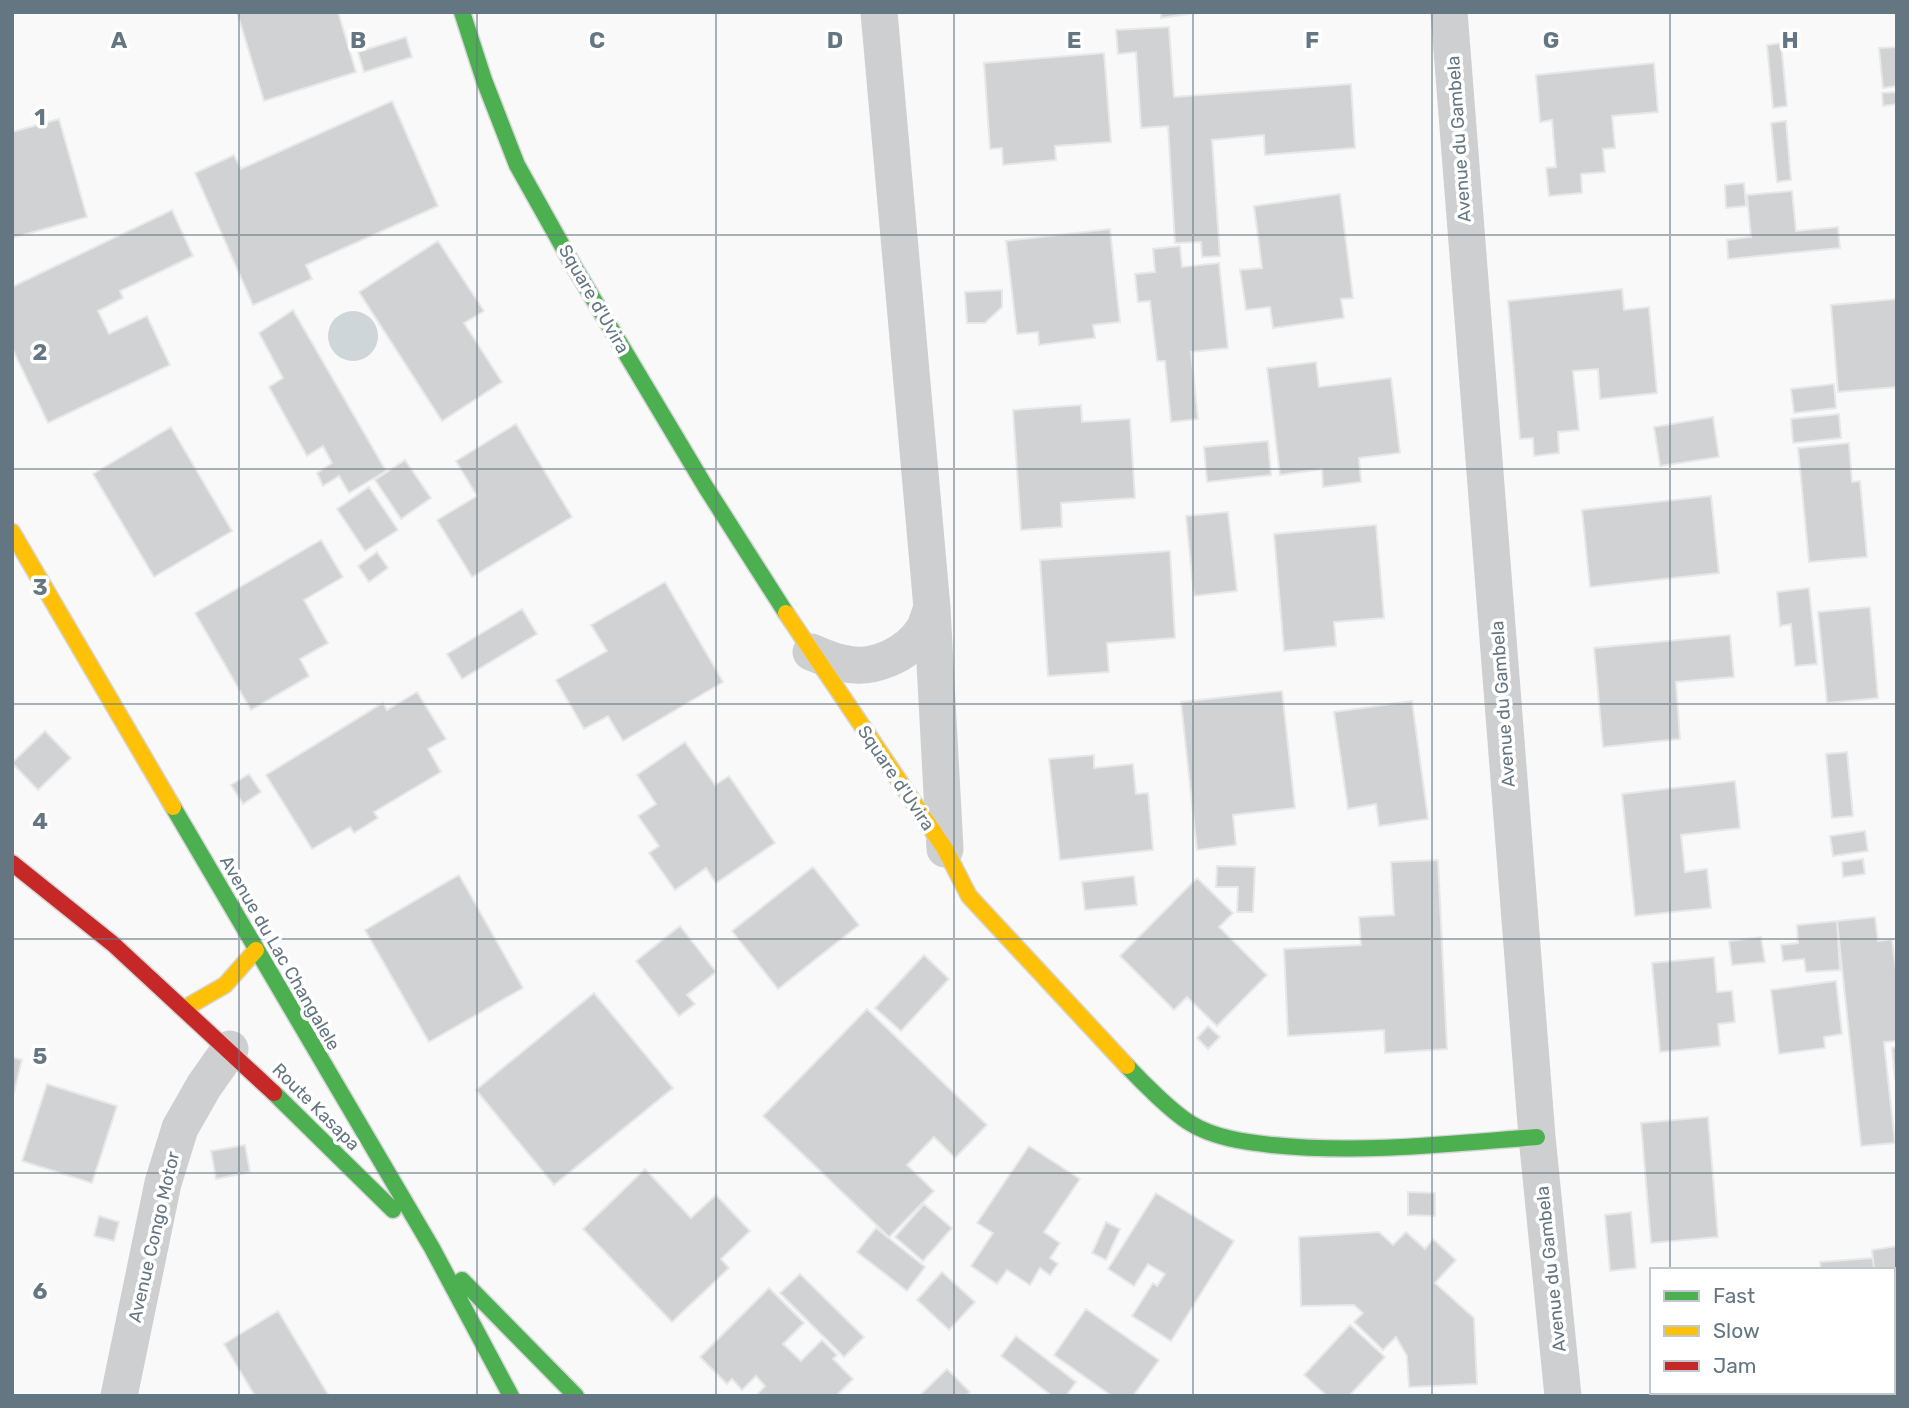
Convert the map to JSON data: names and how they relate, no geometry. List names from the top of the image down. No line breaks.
{"streets":{"street":["Avenue du Gambela","Square d'Uvira","Avenue du Lac Changalele","Route Kasapa","Avenue Congo Motor"]},"crossings":[["Avenue du Lac Changalele","Route Kasapa"],["Route Kasapa","Avenue Congo Motor"]],"legend":["Fast","Slow","Jam"],"grid":{"columns":["A","B","C","D","E","F","G","H"],"rows":["1","2","3","4","5","6"]}}
